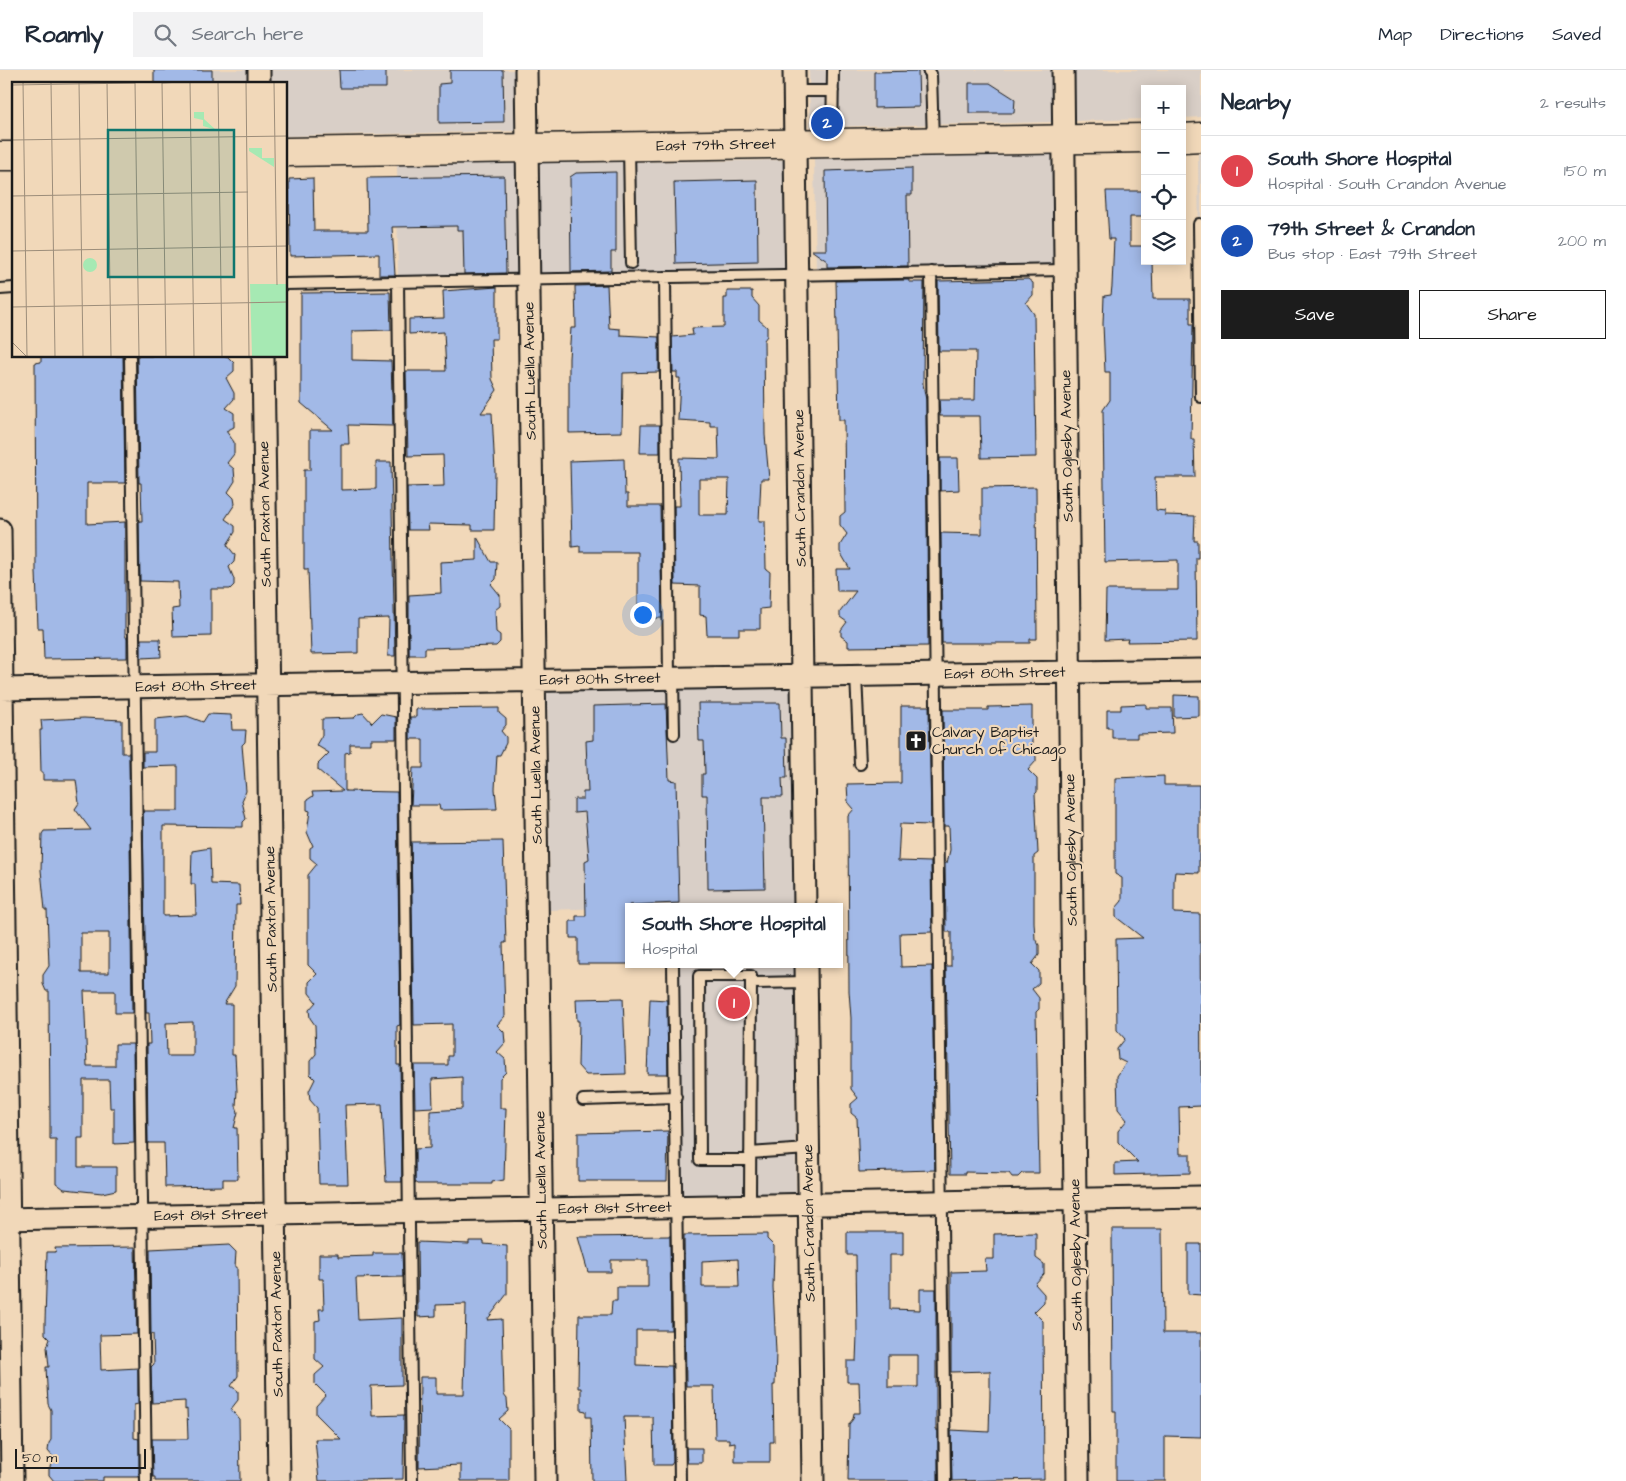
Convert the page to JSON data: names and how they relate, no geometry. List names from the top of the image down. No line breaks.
{"streets":{"main road":["East 79th Street"],"street":["South Luella Avenue","South Oglesby Avenue","South Crandon Avenue","South Paxton Avenue","East 80th Street","East 81st Street"]},"crossings":[["East 79th Street","South Luella Avenue"],["East 79th Street","South Oglesby Avenue"],["East 79th Street","South Crandon Avenue"],["South Luella Avenue","East 80th Street"],["South Luella Avenue","East 81st Street"],["South Oglesby Avenue","East 80th Street"],["South Oglesby Avenue","East 81st Street"],["South Crandon Avenue","East 80th Street"],["South Crandon Avenue","East 81st Street"],["South Paxton Avenue","East 80th Street"],["South Paxton Avenue","East 81st Street"]],"places":{"church":["Calvary Baptist Church of Chicago"]},"scale_bar":"50 m","page":{"header":"Roamly","search":"Search here","nav":["Map","Directions","Saved"],"heading":["Nearby","2 results"],"map_buttons":["+","−"],"pins":["2","1"],"list":[{"mark":"1","name":"South Shore Hospital","note":"Hospital · South Crandon Avenue","value":"150 m"},{"mark":"2","name":"79th Street & Crandon","note":"Bus stop · East 79th Street","value":"200 m"}],"buttons":["Save","Share"],"popup":["South Shore Hospital","Hospital"],"scale":"50 m"}}
